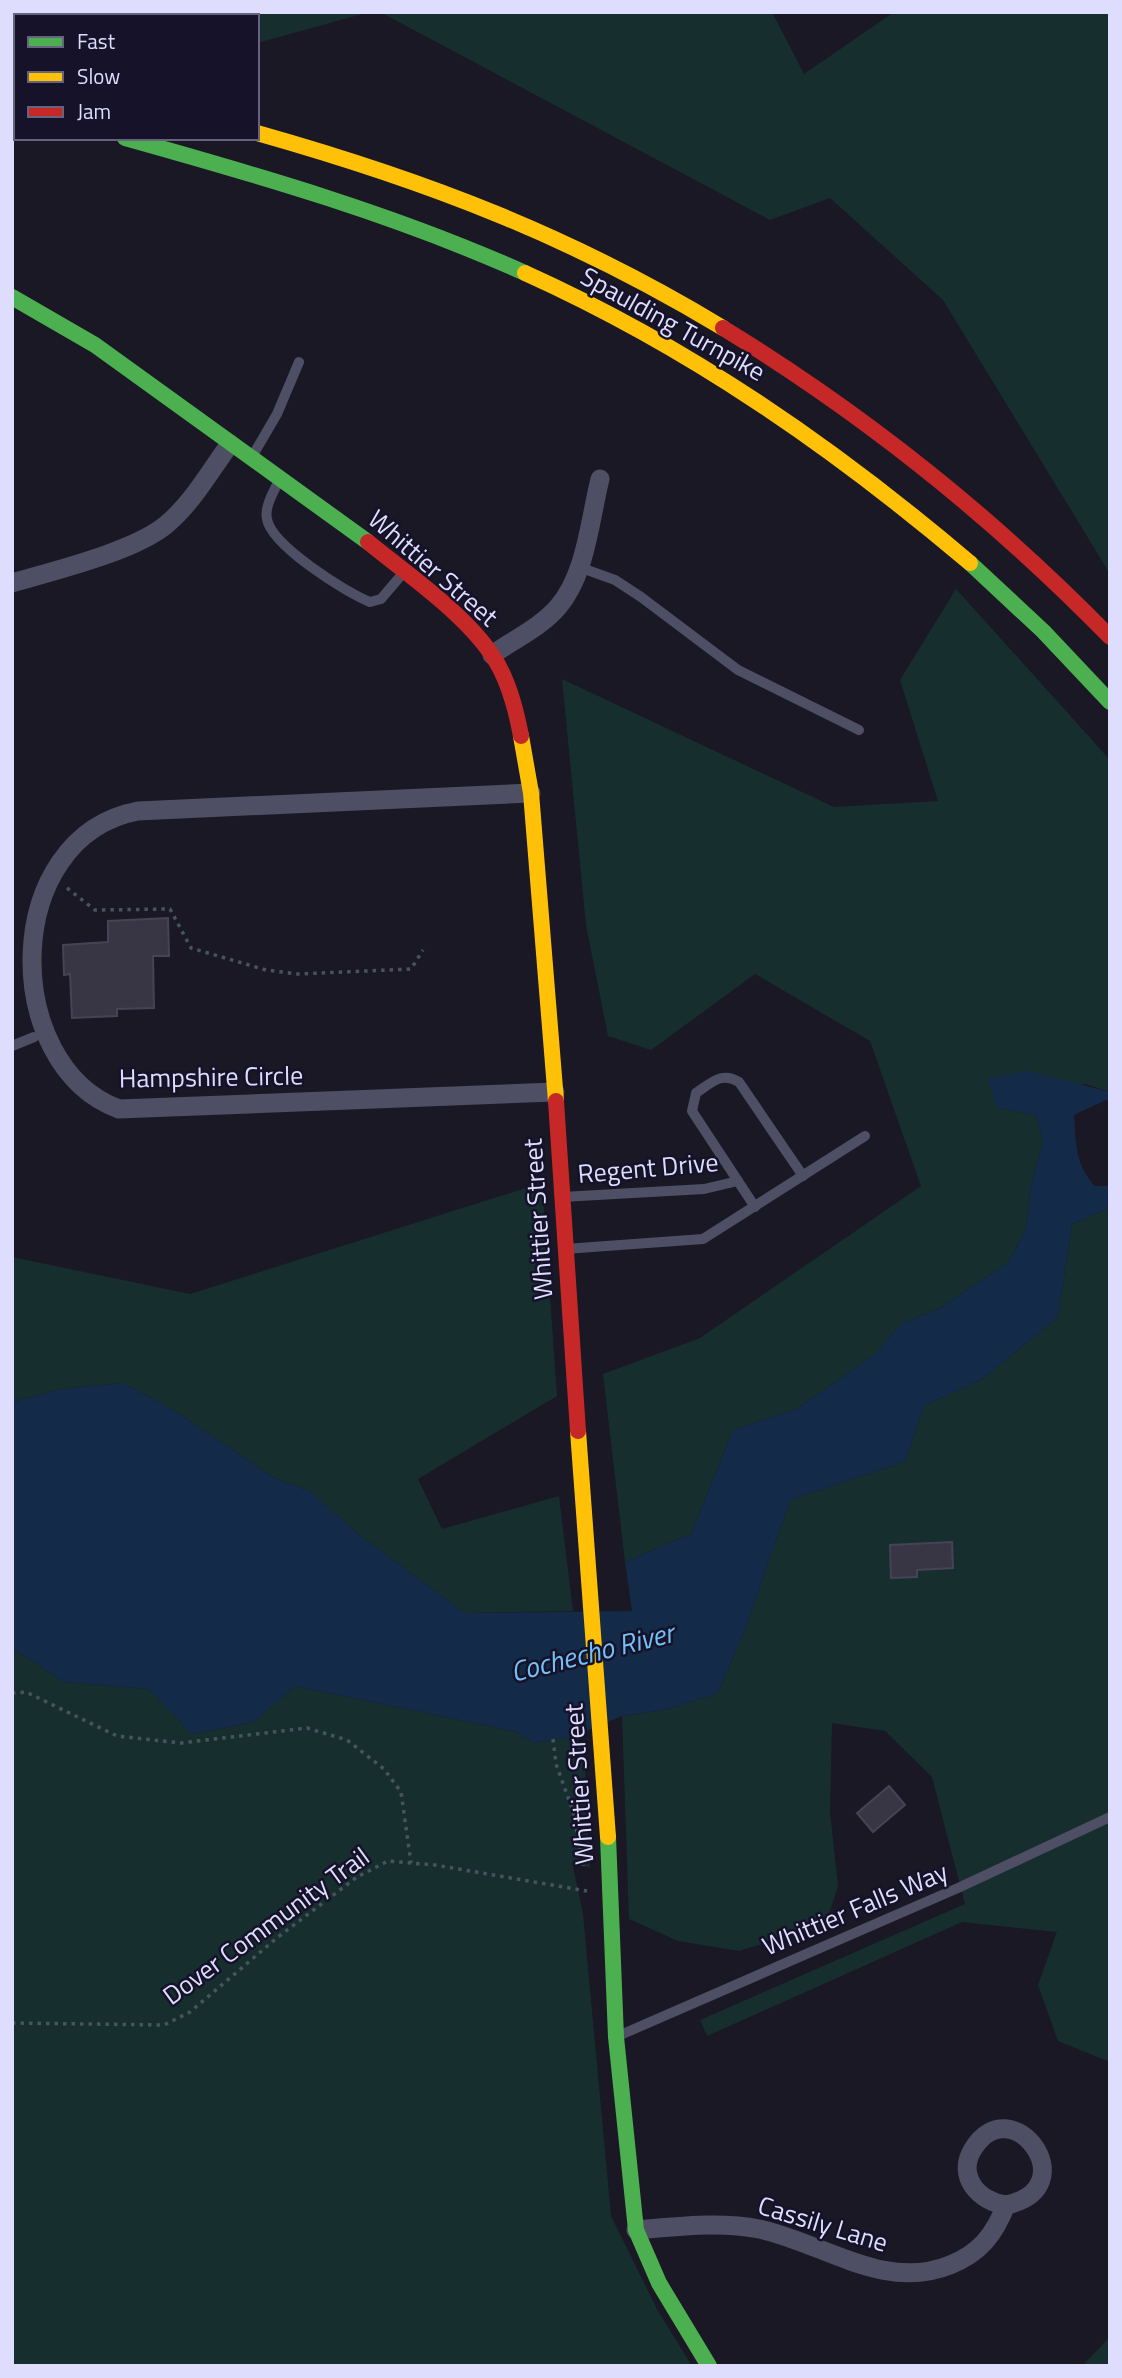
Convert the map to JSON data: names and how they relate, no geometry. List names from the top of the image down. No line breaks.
{"streets":{"main road":["Spaulding Turnpike","Whittier Street"],"street":["Hampshire Circle","Cassily Lane"],"lane":["Regent Drive","Whittier Falls Way"],"path":["Dover Community Trail"]},"crossings":[["Whittier Street","Hampshire Circle"],["Whittier Street","Regent Drive"],["Whittier Street","Whittier Falls Way"],["Whittier Street","Cassily Lane"]],"water":["Cochecho River"],"legend":["Fast","Slow","Jam"]}
